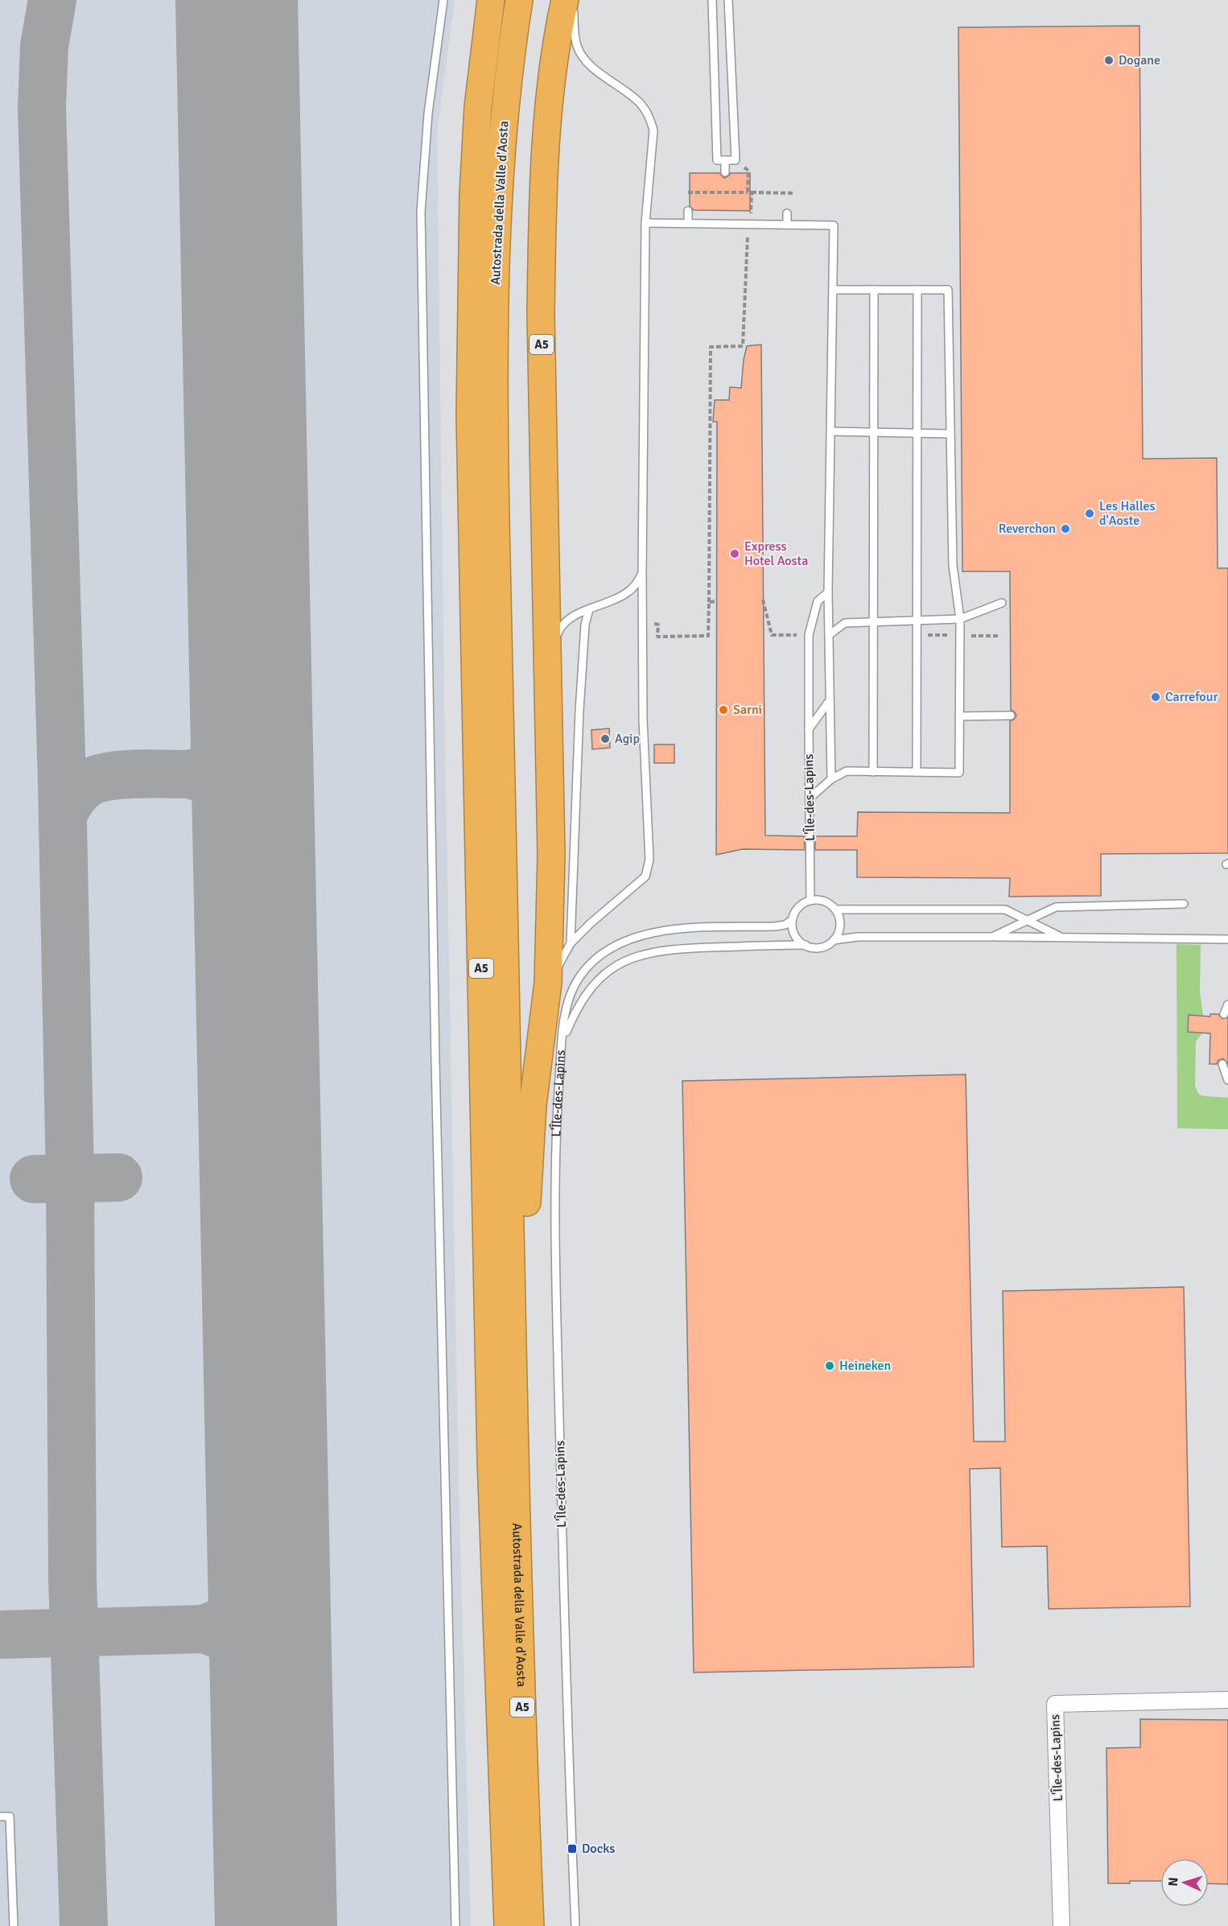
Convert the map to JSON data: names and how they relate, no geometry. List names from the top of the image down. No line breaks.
{"streets":{"highway":["Autostrada della Valle d'Aosta","A5"],"street":["L'Île-des-Lapins"]},"crossings":[["Autostrada della Valle d'Aosta","A5"]],"places":{"other":["Dogane","Les Halles d'Aoste","Reverchon","Express Hotel Aosta","Carrefour","Sarni","Agip","Heineken"],"transit":["Docks"]},"north":"left"}
